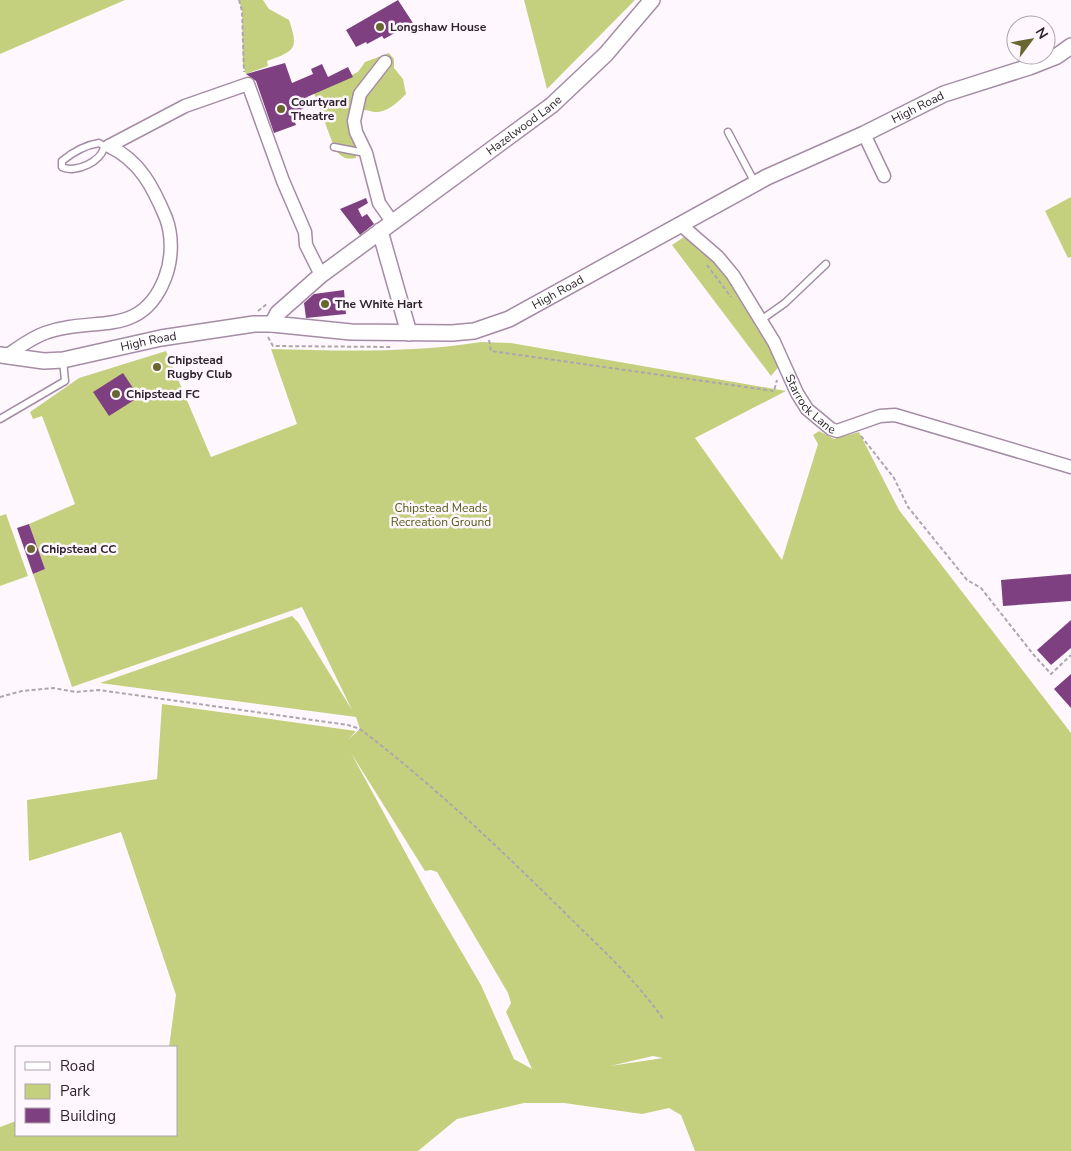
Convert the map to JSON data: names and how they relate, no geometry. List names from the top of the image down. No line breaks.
{"streets":{"street":["High Road","Hazelwood Lane","Starrock Lane"]},"crossings":[["High Road","Hazelwood Lane"],["High Road","Starrock Lane"]],"parks":["Chipstead Meads Recreation Ground"],"places":["Longshaw House","Courtyard Theatre","The White Hart","Chipstead Rugby Club","Chipstead FC","Chipstead CC"],"legend":["Road","Park","Building"],"north":"top right"}
